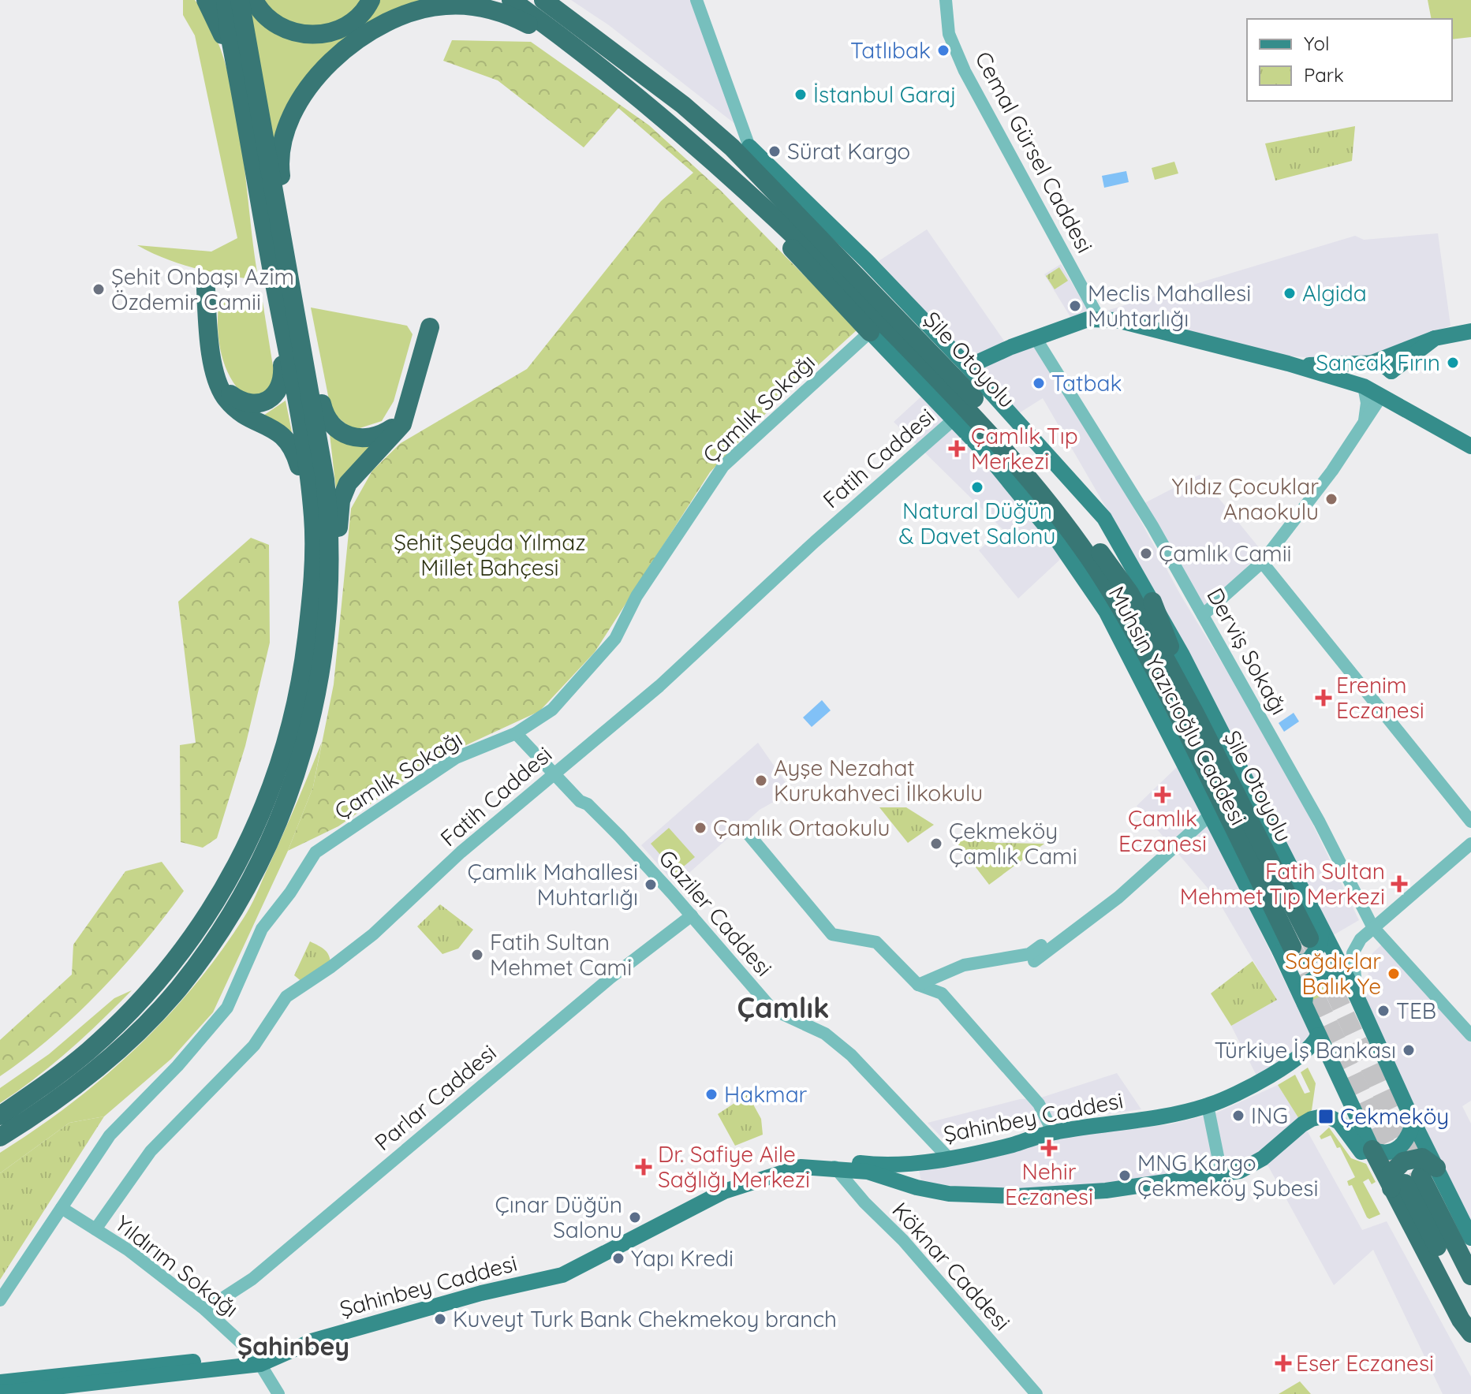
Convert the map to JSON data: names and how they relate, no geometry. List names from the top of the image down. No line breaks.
{"streets":{"highway":["Şile Otoyolu"],"main road":["Muhsin Yazıcıoğlu Caddesi","Şahinbey Caddesi"],"street":["Cemal Gürsel Caddesi","Çamlık Sokağı","Fatih Caddesi","Derviş Sokağı","Gaziler Caddesi","Parlar Caddesi","Yıldırım Sokağı","Köknar Caddesi"]},"crossings":[["Şile Otoyolu","Muhsin Yazıcıoğlu Caddesi"],["Çamlık Sokağı","Muhsin Yazıcıoğlu Caddesi"],["Çamlık Sokağı","Gaziler Caddesi"],["Çamlık Sokağı","Yıldırım Sokağı"],["Fatih Caddesi","Muhsin Yazıcıoğlu Caddesi"],["Fatih Caddesi","Gaziler Caddesi"],["Fatih Caddesi","Yıldırım Sokağı"],["Muhsin Yazıcıoğlu Caddesi","Şahinbey Caddesi"],["Gaziler Caddesi","Parlar Caddesi"],["Gaziler Caddesi","Şahinbey Caddesi"],["Parlar Caddesi","Yıldırım Sokağı"],["Şahinbey Caddesi","Yıldırım Sokağı"],["Şahinbey Caddesi","Köknar Caddesi"]],"districts":["Çamlık","Şahinbey"],"parks":["Şehit Şeyda Yılmaz Millet Bahçesi"],"places":{"other":["Tatlıbak","İstanbul Garaj","Sürat Kargo","Şehit Onbaşı Azim Özdemir Camii","Algida","Meclis Mahallesi Muhtarlığı","Sancak Fırın","Tatbak","Natural Düğün & Davet Salonu","Yıldız Çocuklar Anaokulu","Çamlık Camii","Ayşe Nezahat Kurukahveci İlkokulu","Çamlık Ortaokulu","Çekmeköy Çamlık Cami","Çamlık Mahallesi Muhtarlığı","Fatih Sultan Mehmet Cami","Sağdıçlar Balık Ye","TEB","Türkiye İş Bankası","Hakmar","ING","MNG Kargo Çekmeköy Şubesi","Çınar Düğün Salonu","Yapı Kredi","Kuveyt Turk Bank Chekmekoy branch"],"health":["Çamlık Tıp Merkezi","Erenim Eczanesi","Çamlık Eczanesi","Fatih Sultan Mehmet Tıp Merkezi","Nehir Eczanesi","Dr. Safiye Aile Sağlığı Merkezi","Eser Eczanesi"],"transit":["Çekmeköy"]},"legend":["Yol","Park"]}
